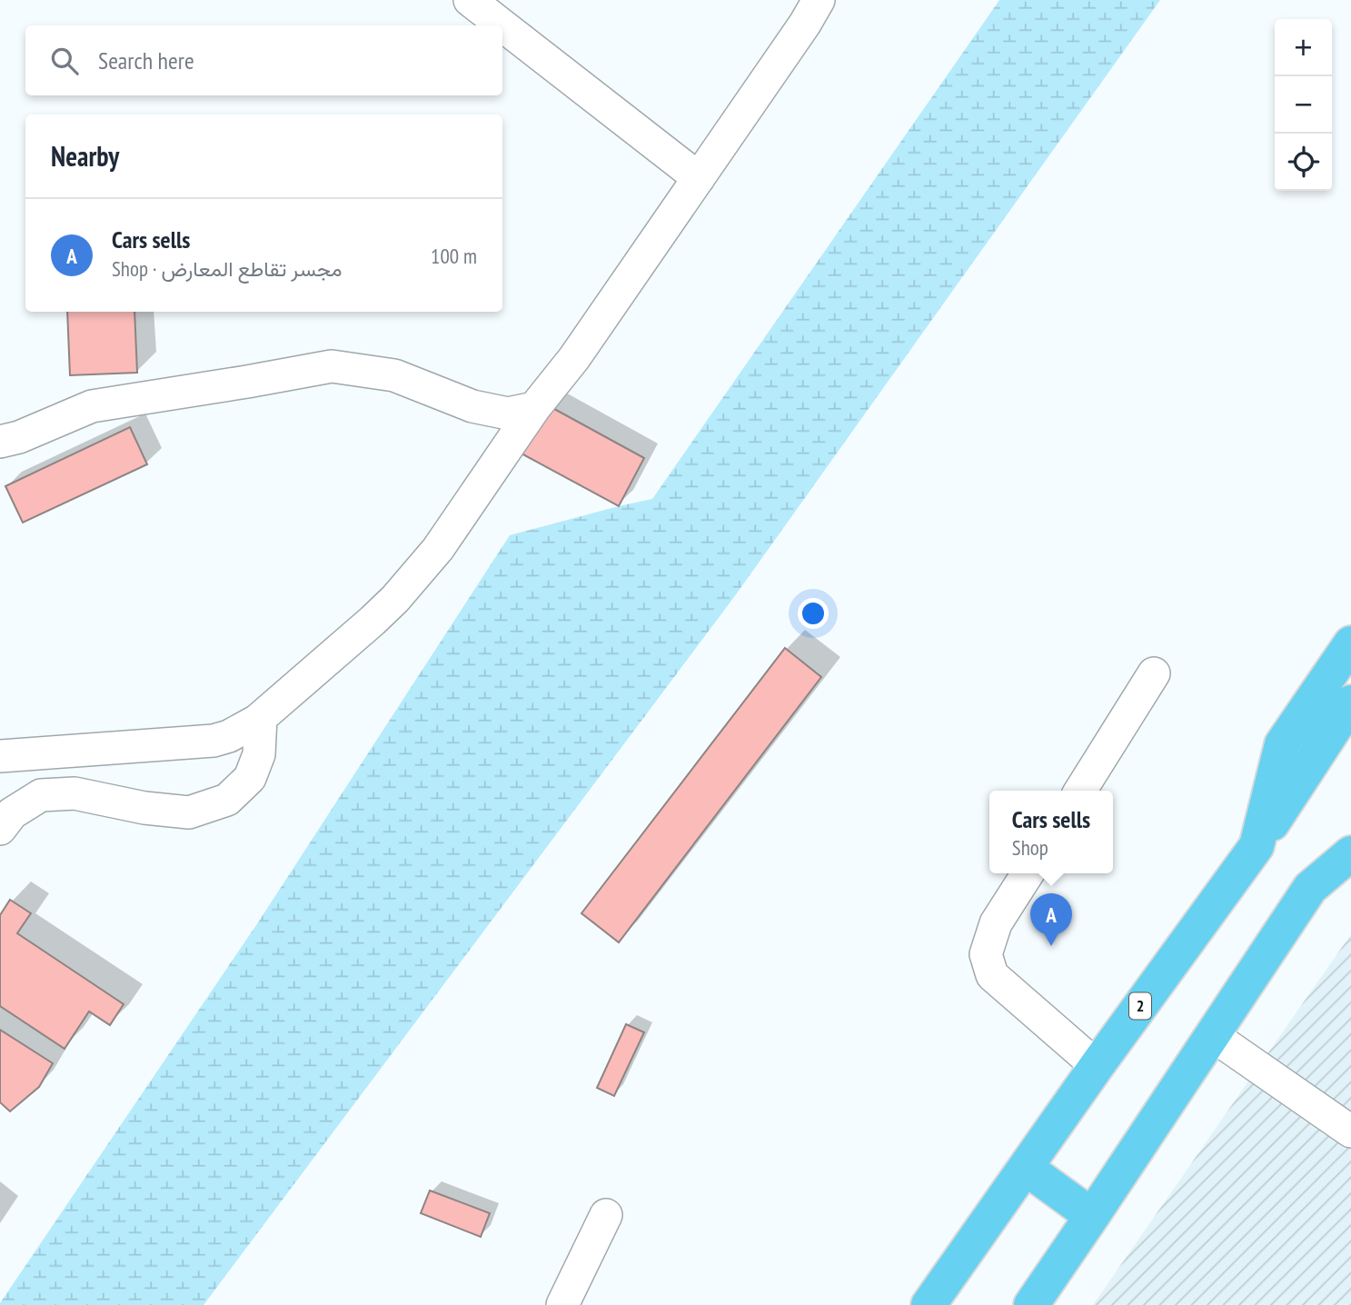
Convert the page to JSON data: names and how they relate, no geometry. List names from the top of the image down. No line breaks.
{"streets":{"highway":["2"]},"page":{"map_buttons":["+","−"],"search":"Search here","heading":"Nearby","list":[{"mark":"A","name":"Cars sells","note":"Shop · مجسر تقاطع المعارض","value":"100 m"}],"popup":["Cars sells","Shop"],"pins":"A"}}
